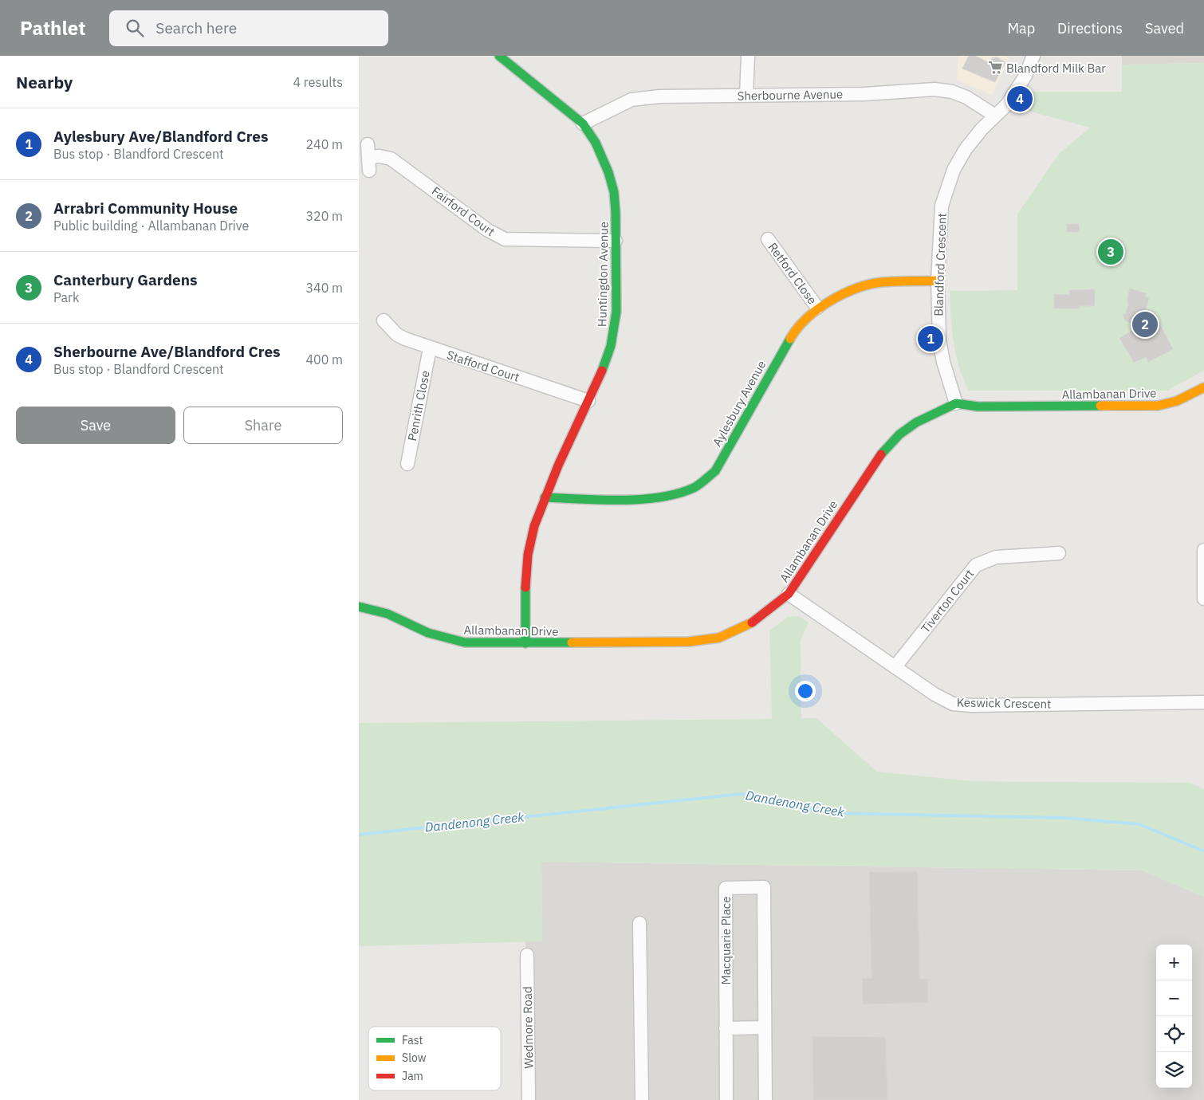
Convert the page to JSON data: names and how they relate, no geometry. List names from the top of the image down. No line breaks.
{"streets":{"street":["Sherbourne Avenue","Fairford Court","Blandford Crescent","Retford Close","Huntingdon Avenue","Stafford Court","Allambanan Drive","Aylesbury Avenue","Penrith Close","Tiverton Court","Keswick Crescent","Macquarie Place","Wedmore Road"]},"crossings":[["Sherbourne Avenue","Blandford Crescent"],["Sherbourne Avenue","Huntingdon Avenue"],["Fairford Court","Huntingdon Avenue"],["Blandford Crescent","Allambanan Drive"],["Blandford Crescent","Aylesbury Avenue"],["Retford Close","Aylesbury Avenue"],["Huntingdon Avenue","Stafford Court"],["Huntingdon Avenue","Allambanan Drive"],["Huntingdon Avenue","Aylesbury Avenue"],["Stafford Court","Penrith Close"],["Allambanan Drive","Keswick Crescent"],["Tiverton Court","Keswick Crescent"]],"water":["Dandenong Creek"],"places":{"supermarket":["Blandford Milk Bar"]},"legend":["Fast","Slow","Jam"],"page":{"header":"Pathlet","search":"Search here","nav":["Map","Directions","Saved"],"heading":["Nearby","4 results"],"pins":["4","3","2","1"],"list":[{"mark":"1","name":"Aylesbury Ave/Blandford Cres","note":"Bus stop · Blandford Crescent","value":"240 m"},{"mark":"2","name":"Arrabri Community House","note":"Public building · Allambanan Drive","value":"320 m"},{"mark":"3","name":"Canterbury Gardens","note":"Park","value":"340 m"},{"mark":"4","name":"Sherbourne Ave/Blandford Cres","note":"Bus stop · Blandford Crescent","value":"400 m"}],"buttons":["Save","Share"],"map_buttons":["+","−"]}}
